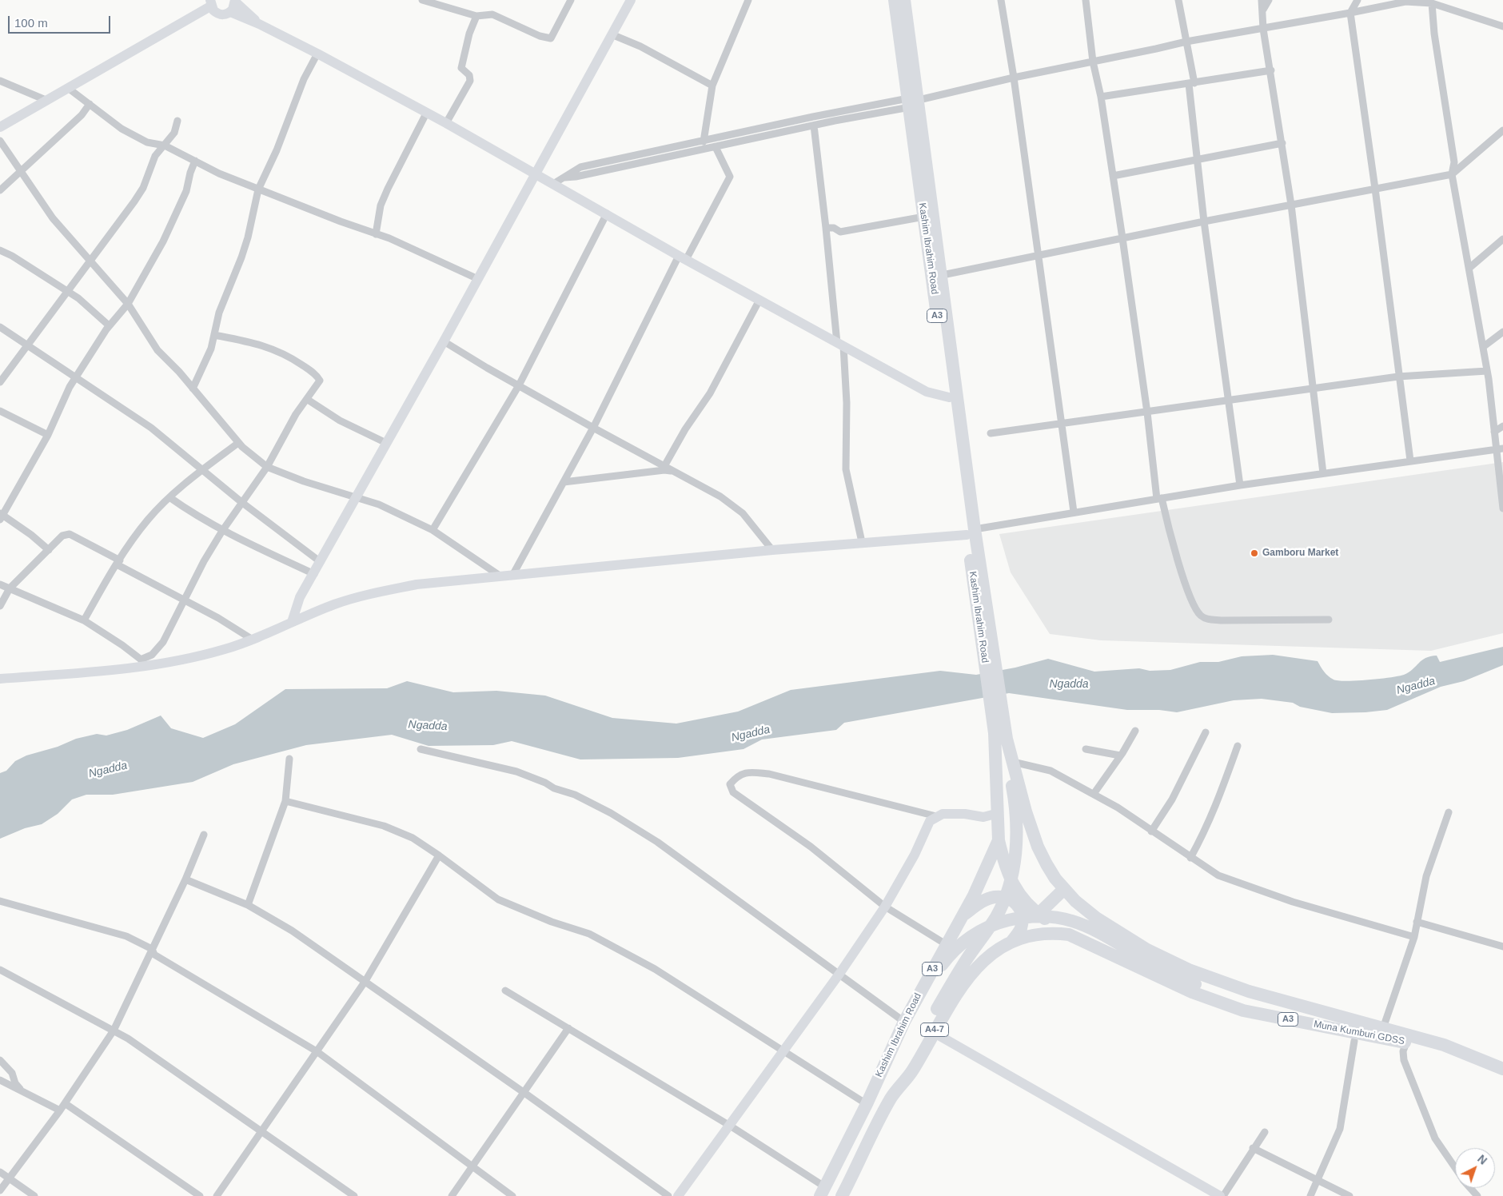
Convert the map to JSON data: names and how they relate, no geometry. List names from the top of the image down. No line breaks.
{"streets":{"highway":["Kashim Ibrahim Road","A3","A4-7","Muna Kumburi GDSS"]},"crossings":[["Kashim Ibrahim Road","A3"],["Kashim Ibrahim Road","A4-7"],["Kashim Ibrahim Road","Muna Kumburi GDSS"],["A3","A4-7"],["A3","Muna Kumburi GDSS"],["A4-7","Muna Kumburi GDSS"]],"water":["Ngadda"],"places":["Gamboru Market"],"scale_bar":"100 m","north":"top right"}
